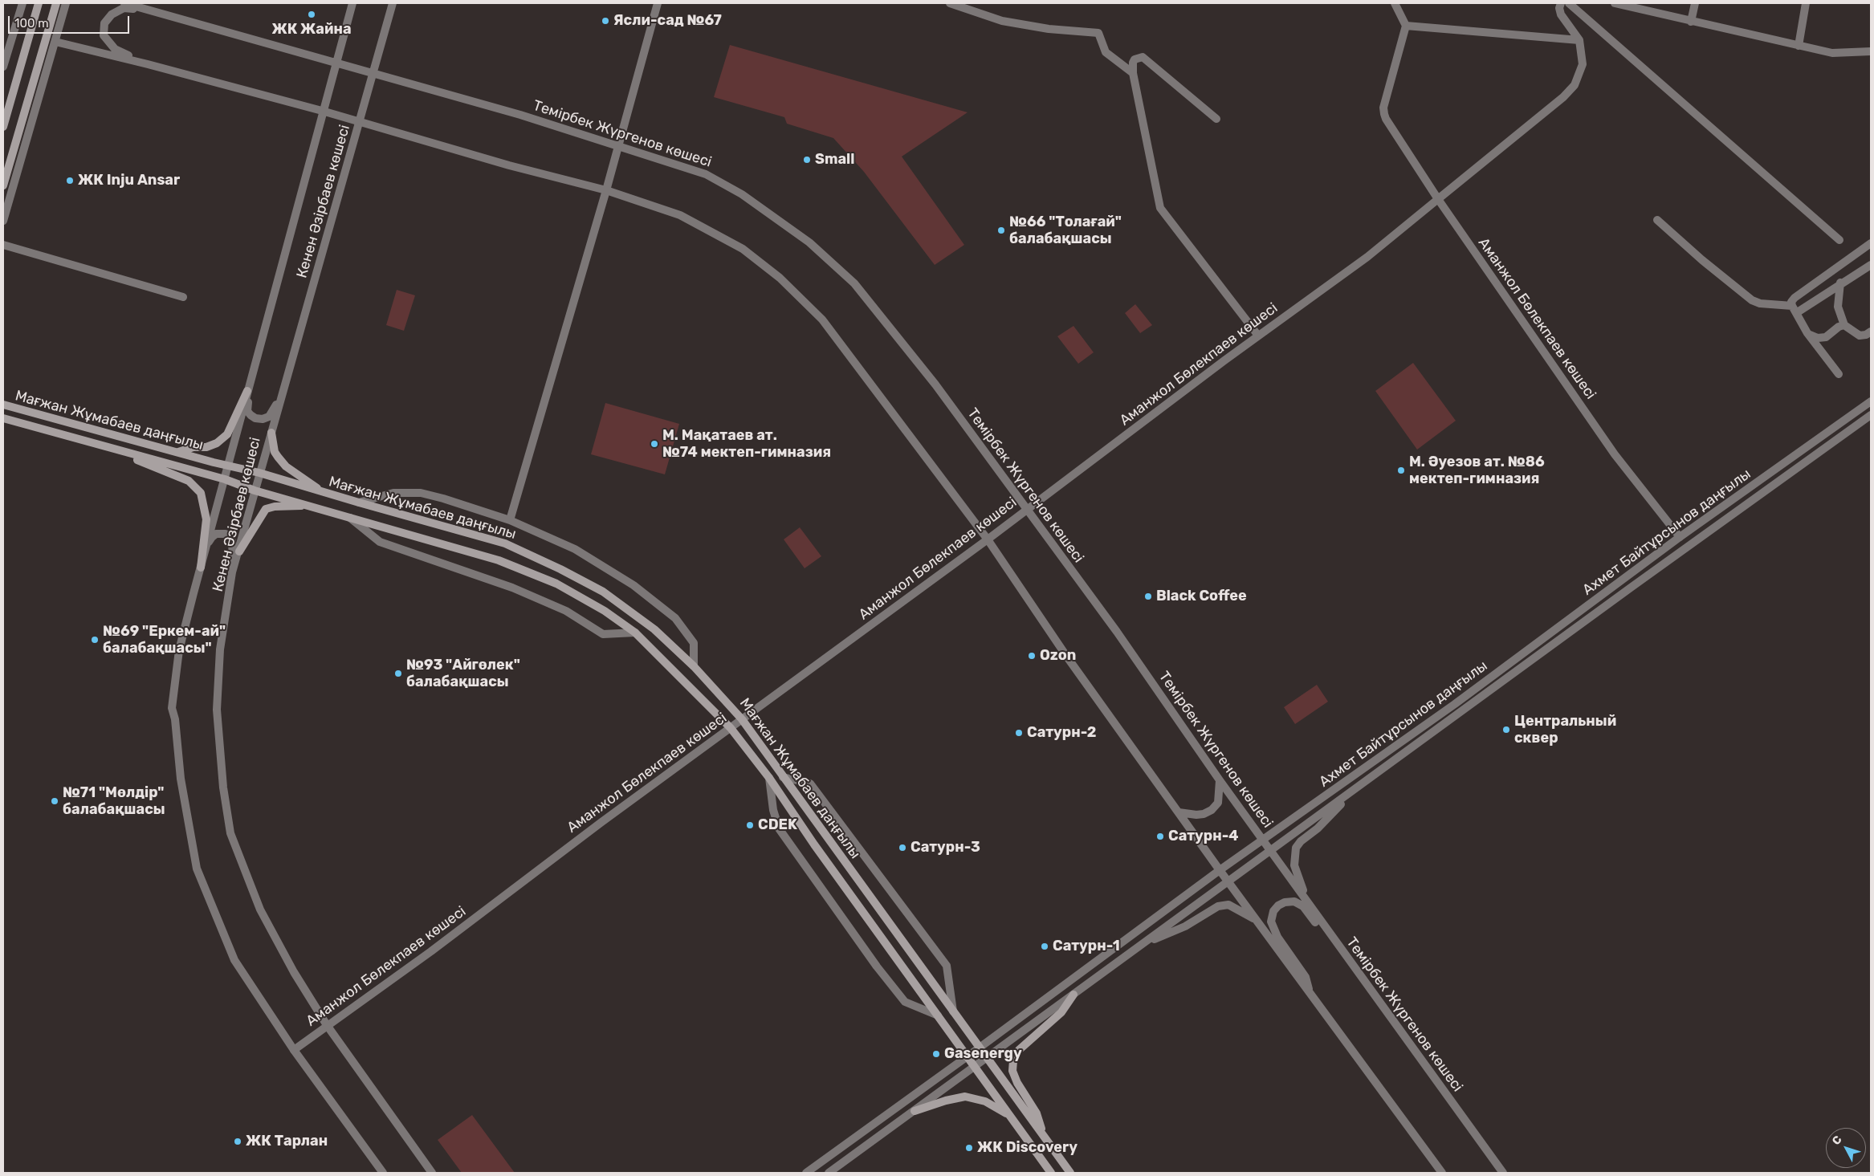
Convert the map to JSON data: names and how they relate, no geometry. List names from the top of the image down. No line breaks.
{"streets":{"main road":["Мағжан Жұмабаев даңғылы"],"street":["Темірбек Жүргенов көшесі","Кенен Әзірбаев көшесі","Аманжол Бөлекпаев көшесі","Ахмет Байтұрсынов даңғылы"]},"crossings":[["Темірбек Жүргенов көшесі","Кенен Әзірбаев көшесі"],["Темірбек Жүргенов көшесі","Аманжол Бөлекпаев көшесі"],["Темірбек Жүргенов көшесі","Ахмет Байтұрсынов даңғылы"],["Кенен Әзірбаев көшесі","Аманжол Бөлекпаев көшесі"],["Кенен Әзірбаев көшесі","Мағжан Жұмабаев даңғылы"],["Аманжол Бөлекпаев көшесі","Мағжан Жұмабаев даңғылы"],["Аманжол Бөлекпаев көшесі","Ахмет Байтұрсынов даңғылы"],["Мағжан Жұмабаев даңғылы","Ахмет Байтұрсынов даңғылы"]],"places":["ЖК Жайна","Ясли-сад №67","Small","ЖК Inju Ansar","№66 \"Толағай\" балабақшасы","М. Мақатаев ат. №74 мектеп-гимназия","М. Әуезов ат. №86 мектеп-гимназия","Black Coffee","№69 \"Еркем-ай\" балабақшасы\"","Ozon","№93 \"Айгөлек\" балабақшасы","Центральный сквер","Сатурн-2","№71 \"Мөлдір\" балабақшасы","CDEK","Сатурн-4","Сатурн-3","Сатурн-1","Gasenergy","ЖК Тарлан","ЖК Discovery"],"scale_bar":"100 m","north":"top left"}
